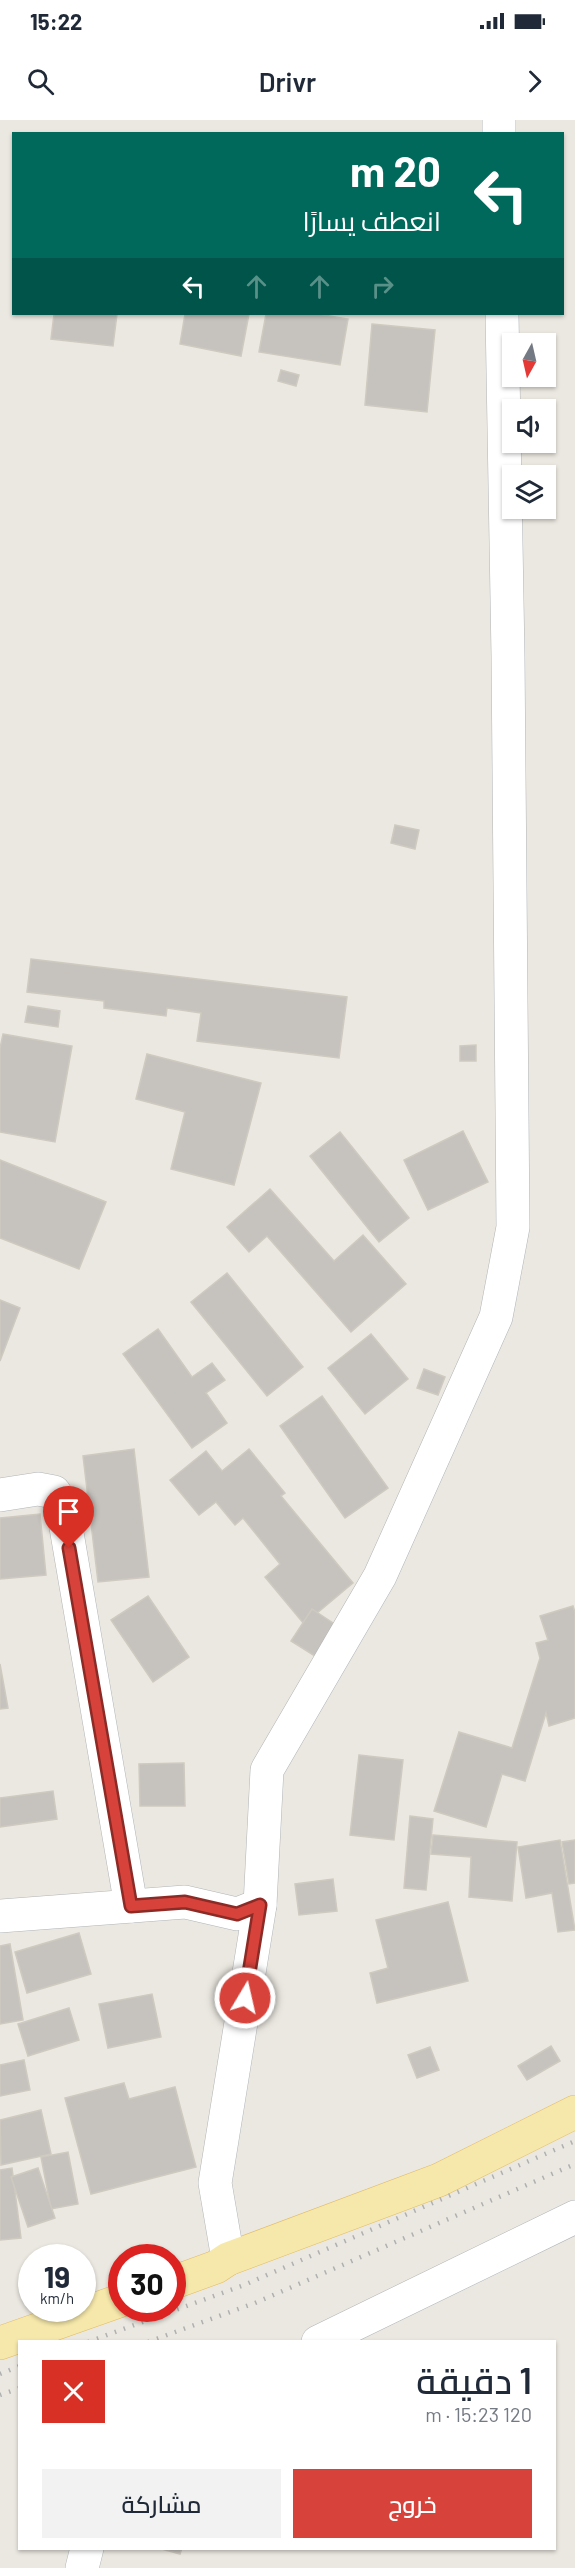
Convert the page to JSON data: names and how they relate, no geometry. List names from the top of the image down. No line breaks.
{"north":"bottom","page":{"status":"15:22","header":"Drivr","turn":["20 m","انعطف يسارًا"],"speed":"19 km/h","limit":"30","heading":["1 دقيقة","120 m · 15:23"],"buttons":["خروج","مشاركة"]}}
